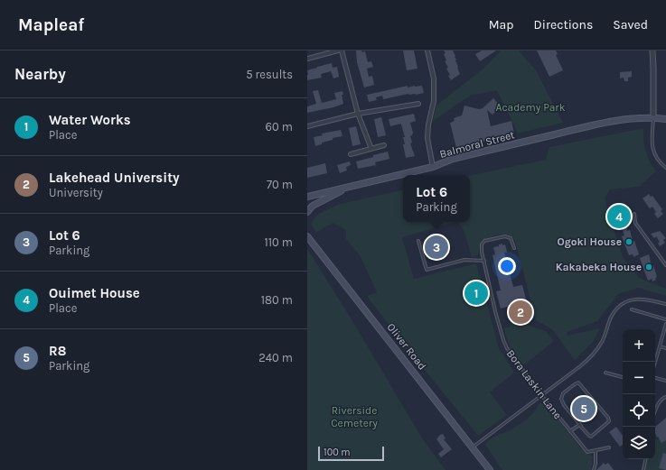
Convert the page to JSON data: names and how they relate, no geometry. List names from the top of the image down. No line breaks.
{"streets":{"main road":["Balmoral Street","Oliver Road"],"lane":["Bora Laskin Lane"]},"parks":["Academy Park","Riverside Cemetery"],"places":["Ogoki House","Kakabeka House"],"scale_bar":"100 m","page":{"header":"Mapleaf","nav":["Map","Directions","Saved"],"heading":["Nearby","5 results"],"list":[{"mark":"1","name":"Water Works","note":"Place","value":"60 m"},{"mark":"2","name":"Lakehead University","note":"University","value":"70 m"},{"mark":"3","name":"Lot 6","note":"Parking","value":"110 m"},{"mark":"4","name":"Ouimet House","note":"Place","value":"180 m"},{"mark":"5","name":"R8","note":"Parking","value":"240 m"}],"popup":["Lot 6","Parking"],"pins":["4","3","1","2","5"],"map_buttons":["+","−"],"scale":"100 m"}}
